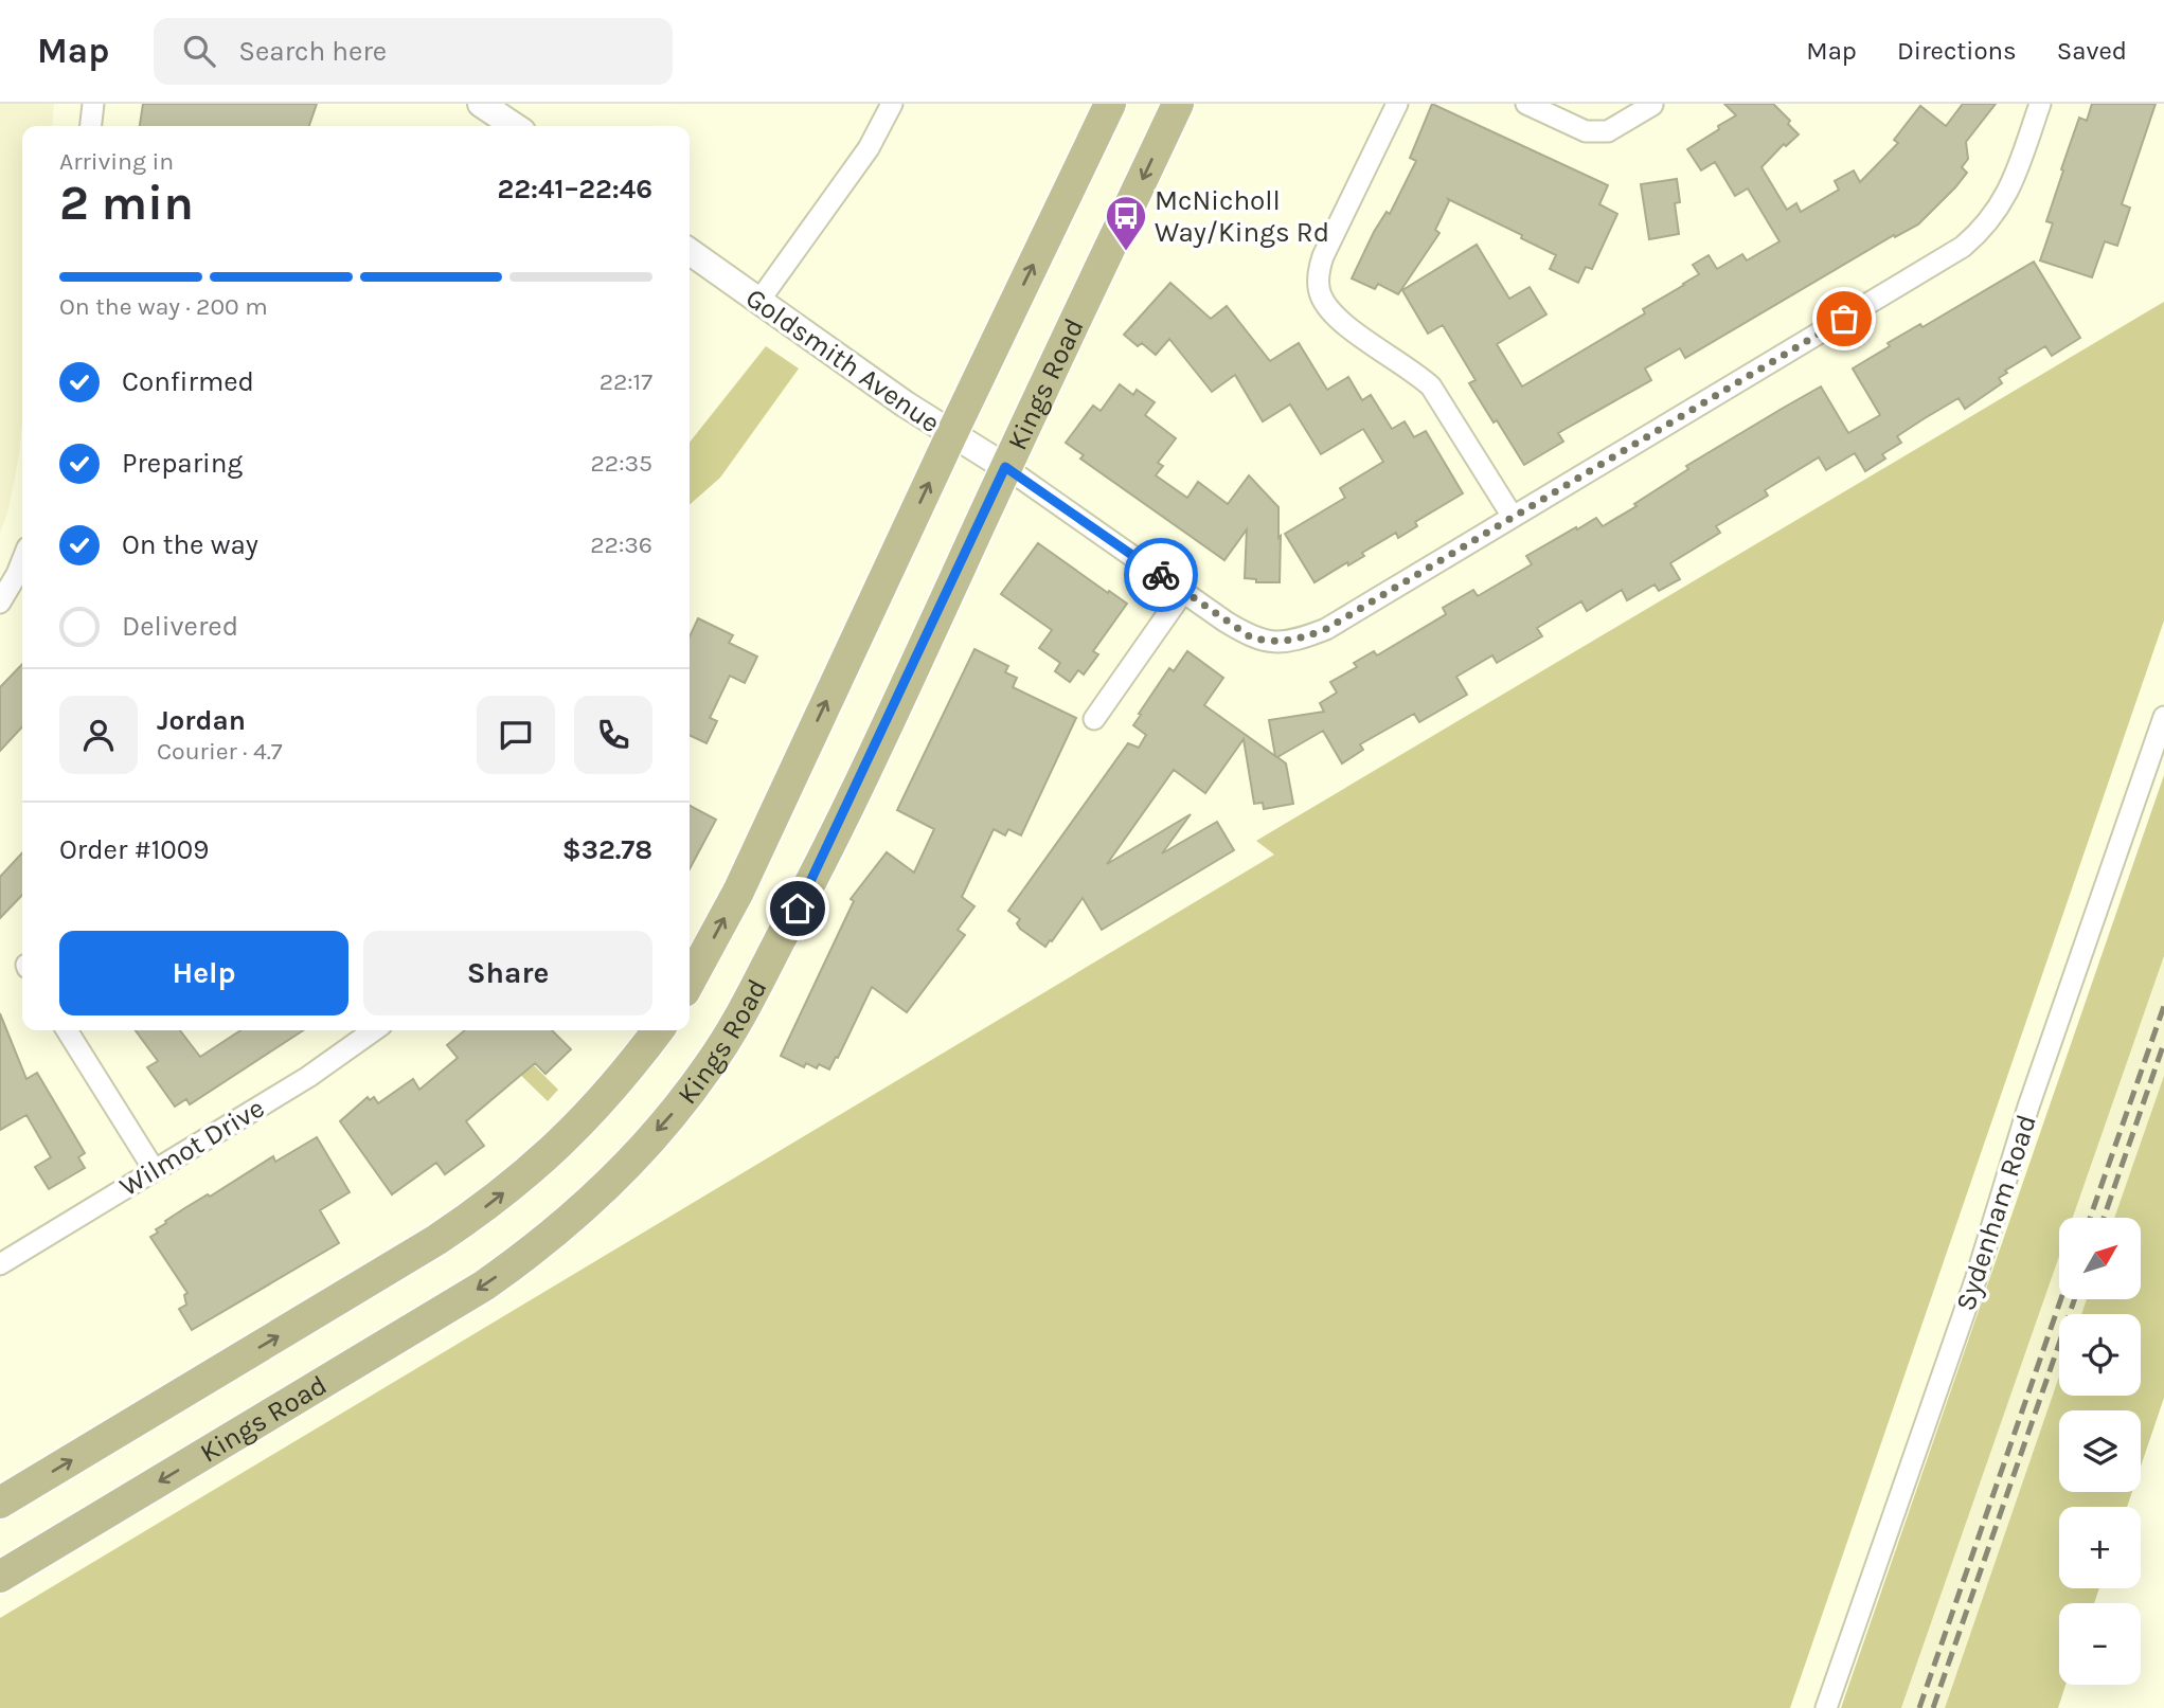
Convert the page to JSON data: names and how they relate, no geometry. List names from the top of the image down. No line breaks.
{"streets":{"main road":["Kings Road"],"street":["Goldsmith Avenue","Wilmot Drive","Sydenham Road"]},"crossings":[["Goldsmith Avenue","Kings Road"]],"places":{"bus stop":["McNicholl Way/Kings Rd"]},"north":"top right","page":{"header":"Map","search":"Search here","nav":["Map","Directions","Saved"],"heading":["2 min","Arriving in","22:41–22:46"],"panel":["Jordan","Courier · 4.7","Order #1009","$32.78"],"bar":"On the way · 200 m","list":[["Confirmed","22:17"],["Preparing","22:35"],["On the way","22:36"],"Delivered"],"buttons":["Help","Share"],"map_buttons":["+","−"]}}
